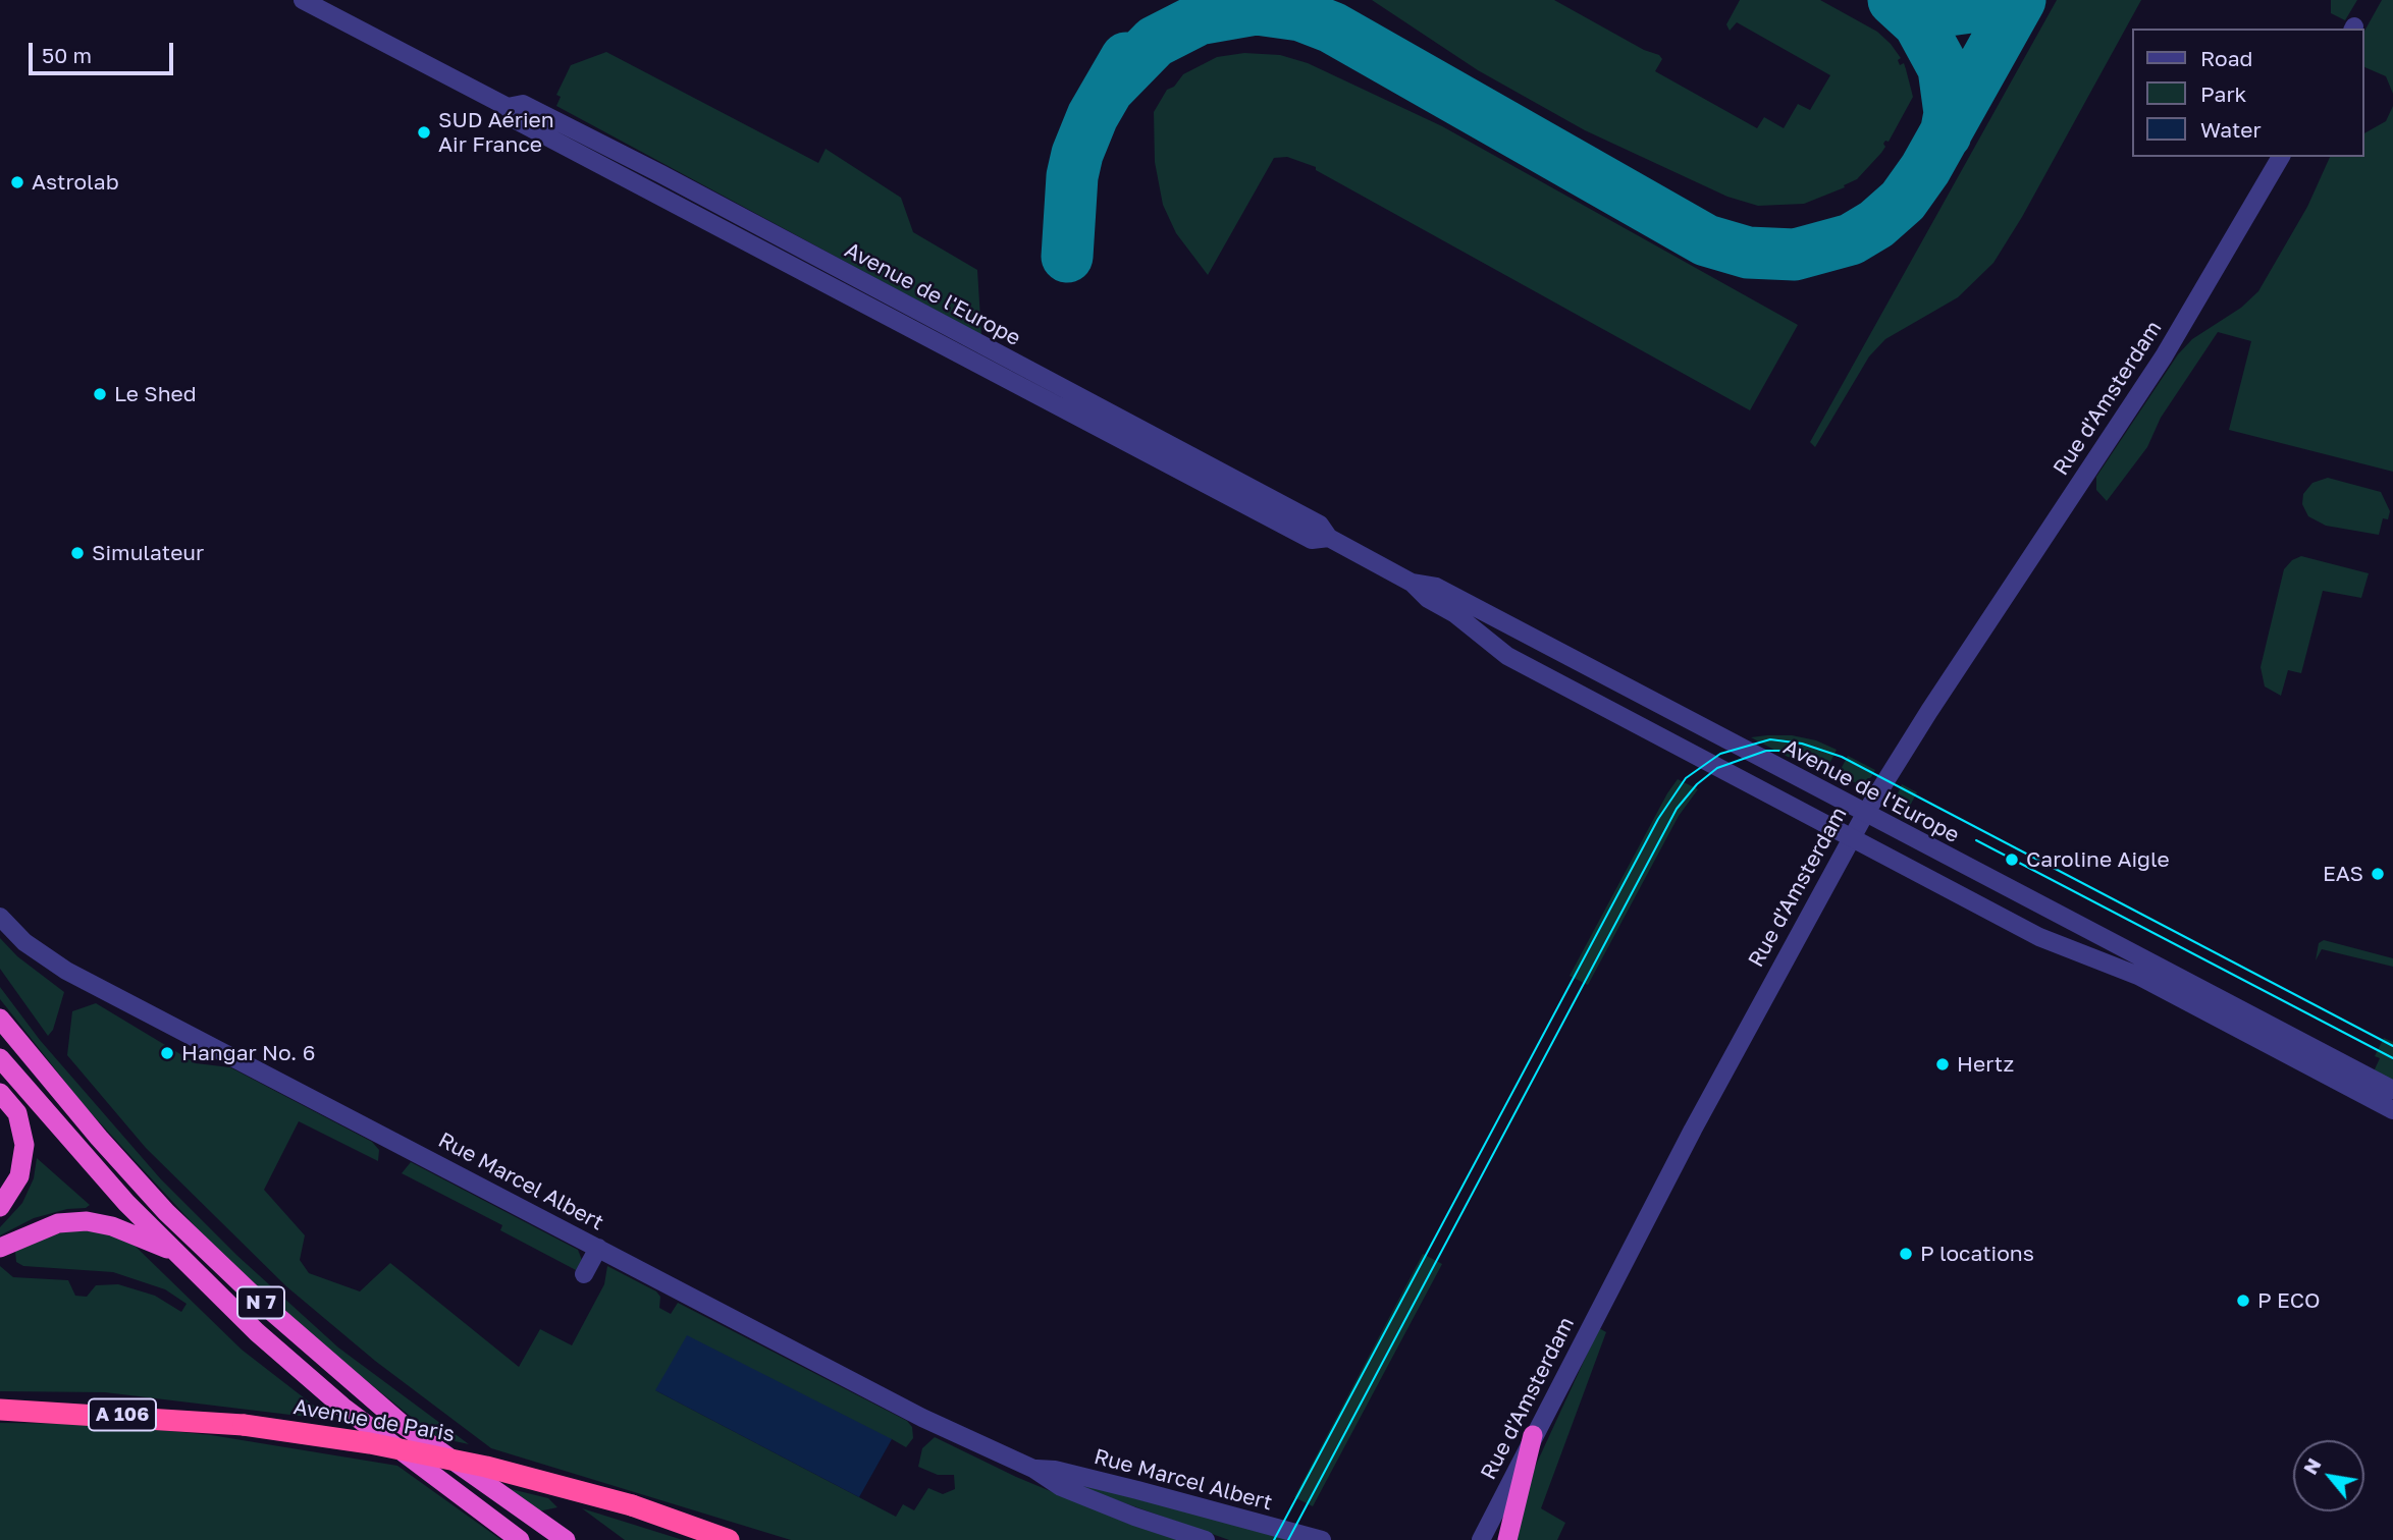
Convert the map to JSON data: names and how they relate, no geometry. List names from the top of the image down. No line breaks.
{"streets":{"highway":["N 7","A 106","Avenue de Paris"],"street":["Avenue de l'Europe","Rue d'Amsterdam","Rue Marcel Albert"]},"crossings":[["Avenue de l'Europe","Rue d'Amsterdam"]],"places":["SUD Aérien Air France","Astrolab","Le Shed","Simulateur","Caroline Aigle","EAS","Hangar No. 6","Hertz","P locations","P ECO"],"legend":["Road","Park","Water"],"scale_bar":"50 m","north":"top left"}
